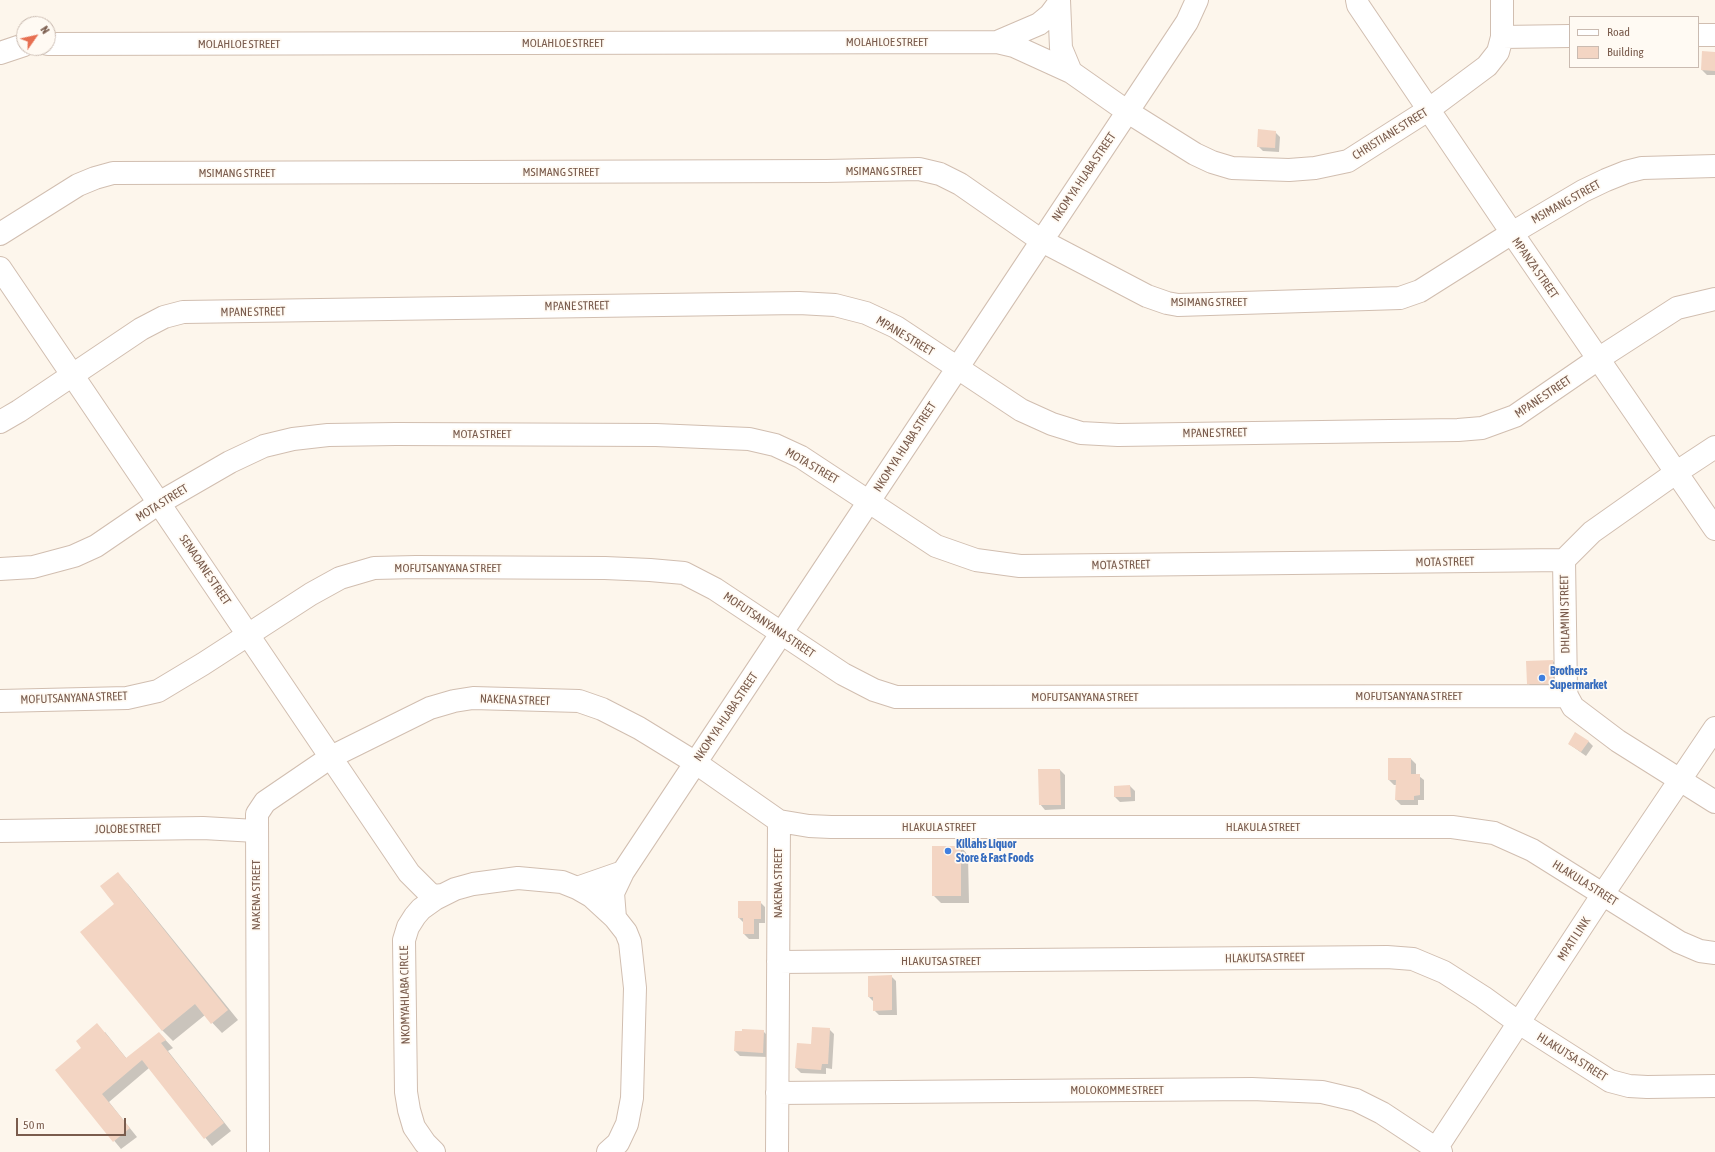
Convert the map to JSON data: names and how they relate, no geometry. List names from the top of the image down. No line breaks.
{"streets":{"street":["MOLAHLOE STREET","CHRISTIANE STREET","MSIMANG STREET","NKOM YA HLABA STREET","MPANZA STREET","MPANE STREET","MOTA STREET","MOFUTSANYANA STREET","SENAOANE STREET","DHLAMINI STREET","NAKENA STREET","HLAKULA STREET","JOLOBE STREET","MPATI LINK","HLAKUTSA STREET","NKOMYAHLABA CIRCLE","MOLOKOMME STREET"]},"crossings":[["MOLAHLOE STREET","CHRISTIANE STREET"],["CHRISTIANE STREET","NKOM YA HLABA STREET"],["CHRISTIANE STREET","MPANZA STREET"],["MSIMANG STREET","NKOM YA HLABA STREET"],["MSIMANG STREET","MPANZA STREET"],["NKOM YA HLABA STREET","MPANE STREET"],["NKOM YA HLABA STREET","MOTA STREET"],["NKOM YA HLABA STREET","MOFUTSANYANA STREET"],["NKOM YA HLABA STREET","NAKENA STREET"],["NKOM YA HLABA STREET","NKOMYAHLABA CIRCLE"],["MPANZA STREET","MPANE STREET"],["MPANZA STREET","DHLAMINI STREET"],["MPANE STREET","SENAOANE STREET"],["MOTA STREET","SENAOANE STREET"],["MOTA STREET","DHLAMINI STREET"],["MOFUTSANYANA STREET","SENAOANE STREET"],["MOFUTSANYANA STREET","DHLAMINI STREET"],["SENAOANE STREET","NAKENA STREET"],["SENAOANE STREET","NKOMYAHLABA CIRCLE"],["NAKENA STREET","HLAKULA STREET"],["NAKENA STREET","JOLOBE STREET"],["NAKENA STREET","HLAKUTSA STREET"],["NAKENA STREET","MOLOKOMME STREET"],["HLAKULA STREET","MPATI LINK"],["MPATI LINK","HLAKUTSA STREET"],["MPATI LINK","MOLOKOMME STREET"]],"places":["Brothers Supermarket","Killahs Liquor Store & Fast Foods"],"legend":["Road","Building"],"scale_bar":"50 m","north":"top right"}
